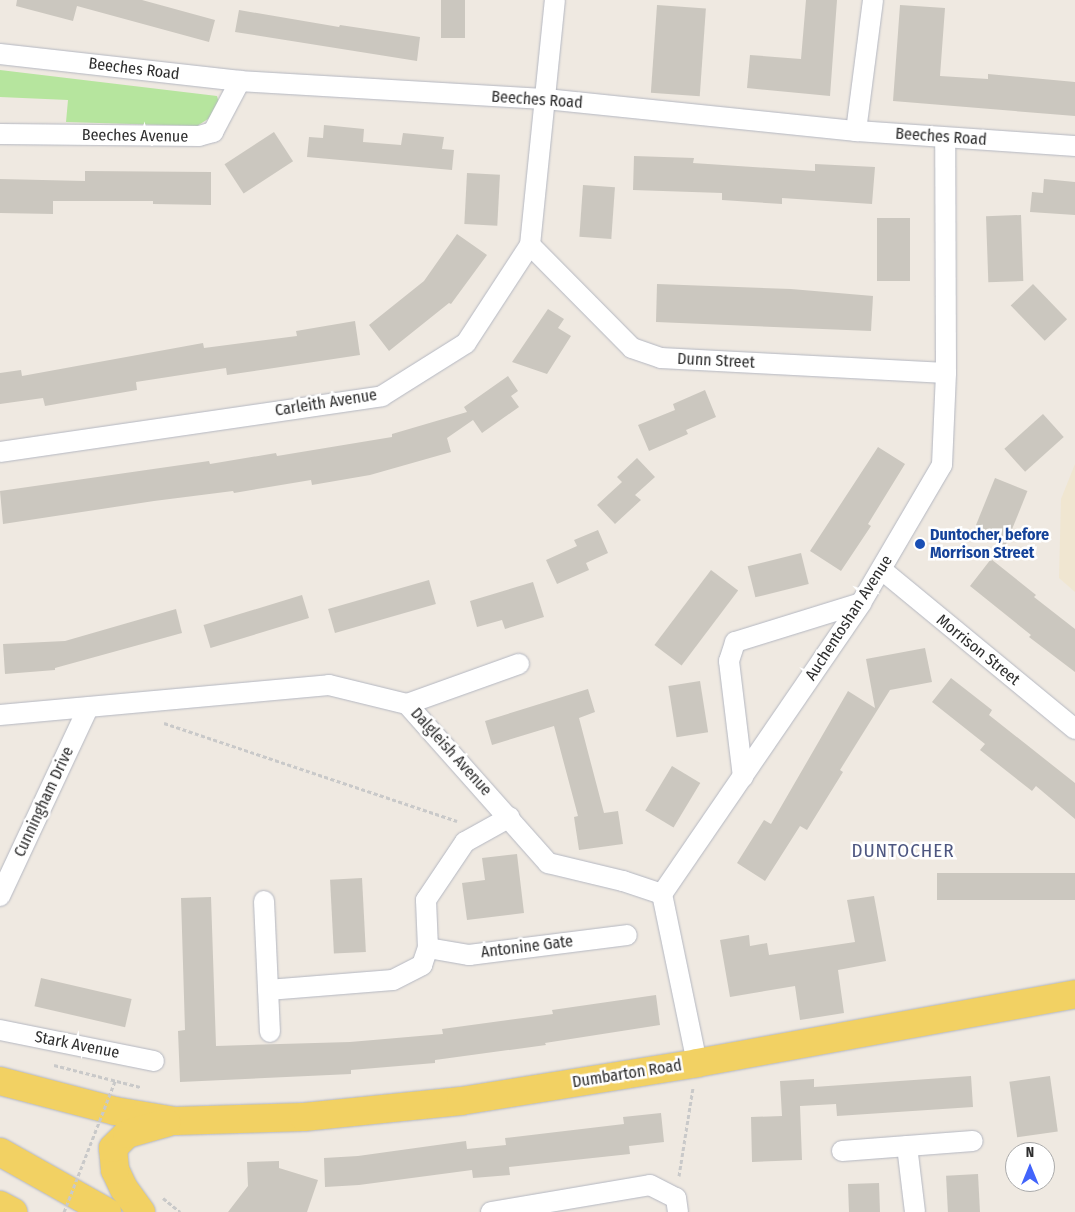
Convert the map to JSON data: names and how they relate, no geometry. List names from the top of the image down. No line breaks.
{"streets":{"main road":["Dumbarton Road"],"street":["Beeches Road","Beeches Avenue","Dunn Street","Carleith Avenue","Auchentoshan Avenue","Morrison Street","Dalgleish Avenue","Cunningham Drive","Antonine Gate","Stark Avenue"]},"crossings":[["Beeches Road","Beeches Avenue"],["Beeches Road","Carleith Avenue"],["Beeches Road","Auchentoshan Avenue"],["Dunn Street","Carleith Avenue"],["Dunn Street","Auchentoshan Avenue"],["Auchentoshan Avenue","Morrison Street"],["Auchentoshan Avenue","Dalgleish Avenue"],["Dalgleish Avenue","Cunningham Drive"]],"districts":["DUNTOCHER"],"places":["Duntocher, before Morrison Street"],"north":"top"}
